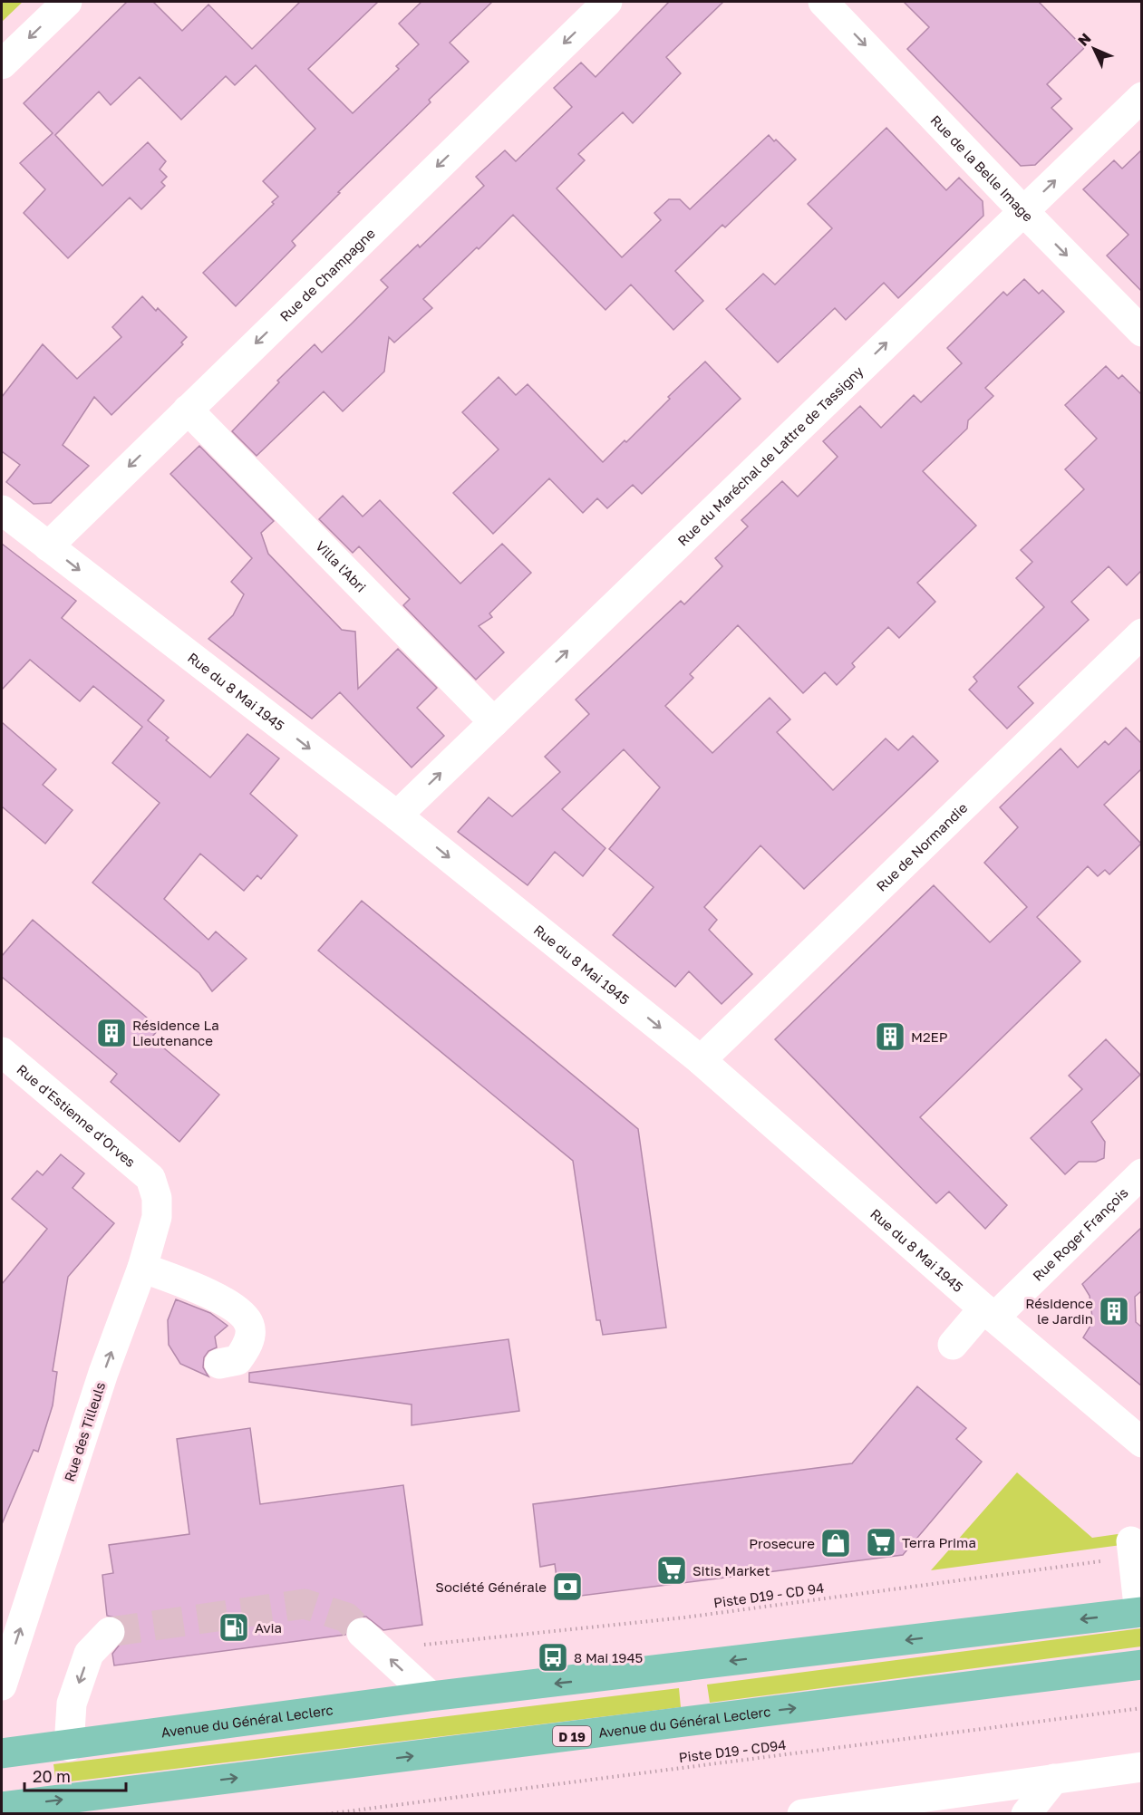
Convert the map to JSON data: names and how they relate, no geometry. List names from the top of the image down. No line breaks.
{"streets":{"main road":["Avenue du Général Leclerc","D 19"],"street":["Rue de la Belle Image","Rue de Champagne","Rue du Maréchal de Lattre de Tassigny","Villa l'Abri","Rue du 8 Mai 1945","Rue de Normandie","Rue d'Estienne d'Orves","Rue Roger François","Rue des Tilleuls"],"path":["Piste D19 - CD 94","Piste D19 - CD94"]},"crossings":[["Rue de la Belle Image","Rue du Maréchal de Lattre de Tassigny"],["Rue de Champagne","Villa l'Abri"],["Rue de Champagne","Rue du 8 Mai 1945"],["Rue du Maréchal de Lattre de Tassigny","Villa l'Abri"],["Rue du Maréchal de Lattre de Tassigny","Rue du 8 Mai 1945"],["Rue du 8 Mai 1945","Rue de Normandie"],["Rue du 8 Mai 1945","Rue Roger François"],["Rue d'Estienne d'Orves","Rue des Tilleuls"]],"one_way":["Rue de la Belle Image","Rue de Champagne","Rue du Maréchal de Lattre de Tassigny","Rue du 8 Mai 1945","Rue des Tilleuls"],"places":{"building":["Résidence La Lieutenance","M2EP","Résidence le Jardin"],"supermarket":["Terra Prima","Sitis Market"],"shop":["Prosecure"],"bank":["Société Générale"],"fuel station":["Avia"],"bus stop":["8 Mai 1945"]},"scale_bar":"20 m","north":"top left"}
